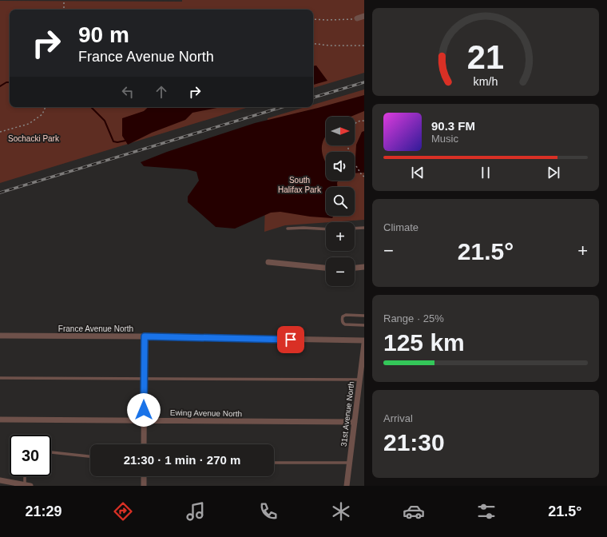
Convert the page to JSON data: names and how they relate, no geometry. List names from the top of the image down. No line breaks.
{"streets":{"street":["France Avenue North","Ewing Avenue North","31st Avenue North"]},"crossings":[["Ewing Avenue North","31st Avenue North"]],"parks":["Sochacki Park","South Halifax Park"],"north":"right","page":{"turn":["90 m","France Avenue North"],"song":["90.3 FM","Music"],"map_buttons":["+","−"],"tile":["Climate",["Range · 25%","125 km"],["Arrival","21:30"]],"heat":["−","21.5°","+"],"limit":"30","trip":"21:30 · 1 min · 270 m","tabs":["21:29","21.5°"],"gauge":["21","km/h"]}}
